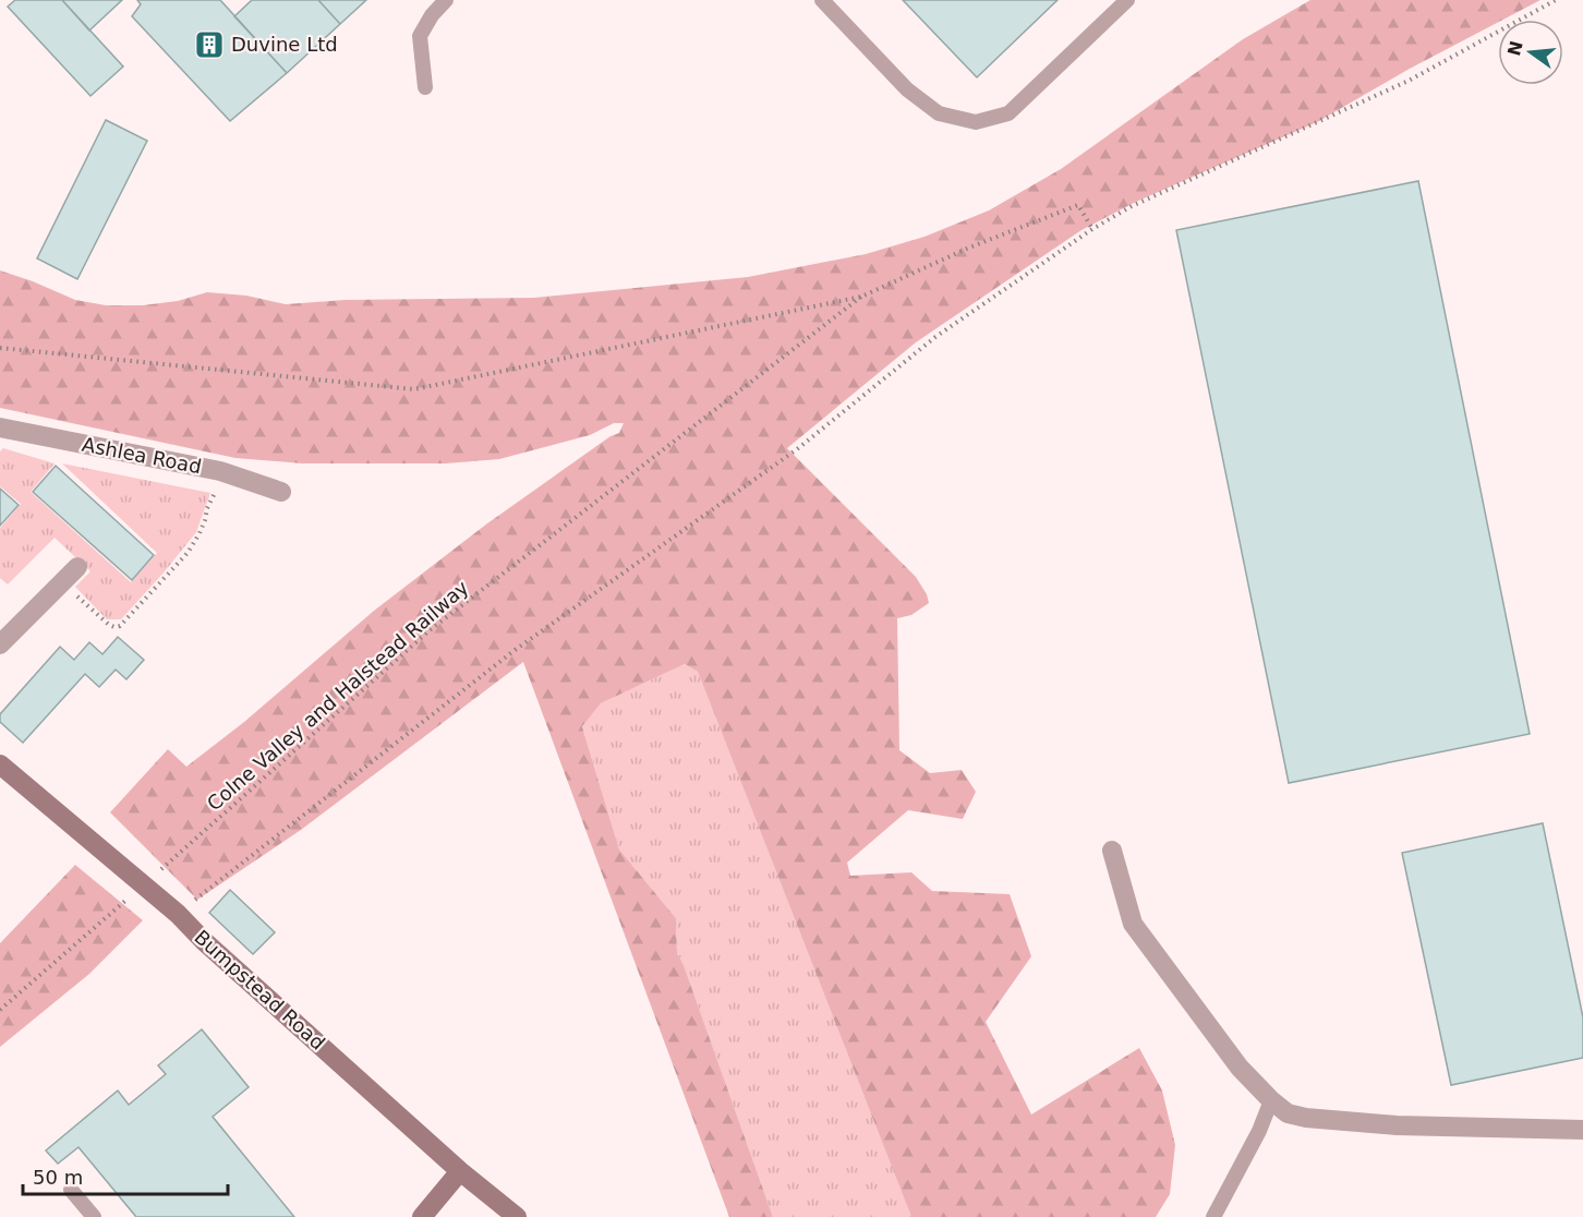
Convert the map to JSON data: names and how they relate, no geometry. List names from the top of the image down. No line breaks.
{"streets":{"main road":["Bumpstead Road"],"street":["Ashlea Road"],"path":["Colne Valley and Halstead Railway"]},"crossings":[["Colne Valley and Halstead Railway","Bumpstead Road"]],"places":{"building":["Duvine Ltd"]},"scale_bar":"50 m","north":"left"}
